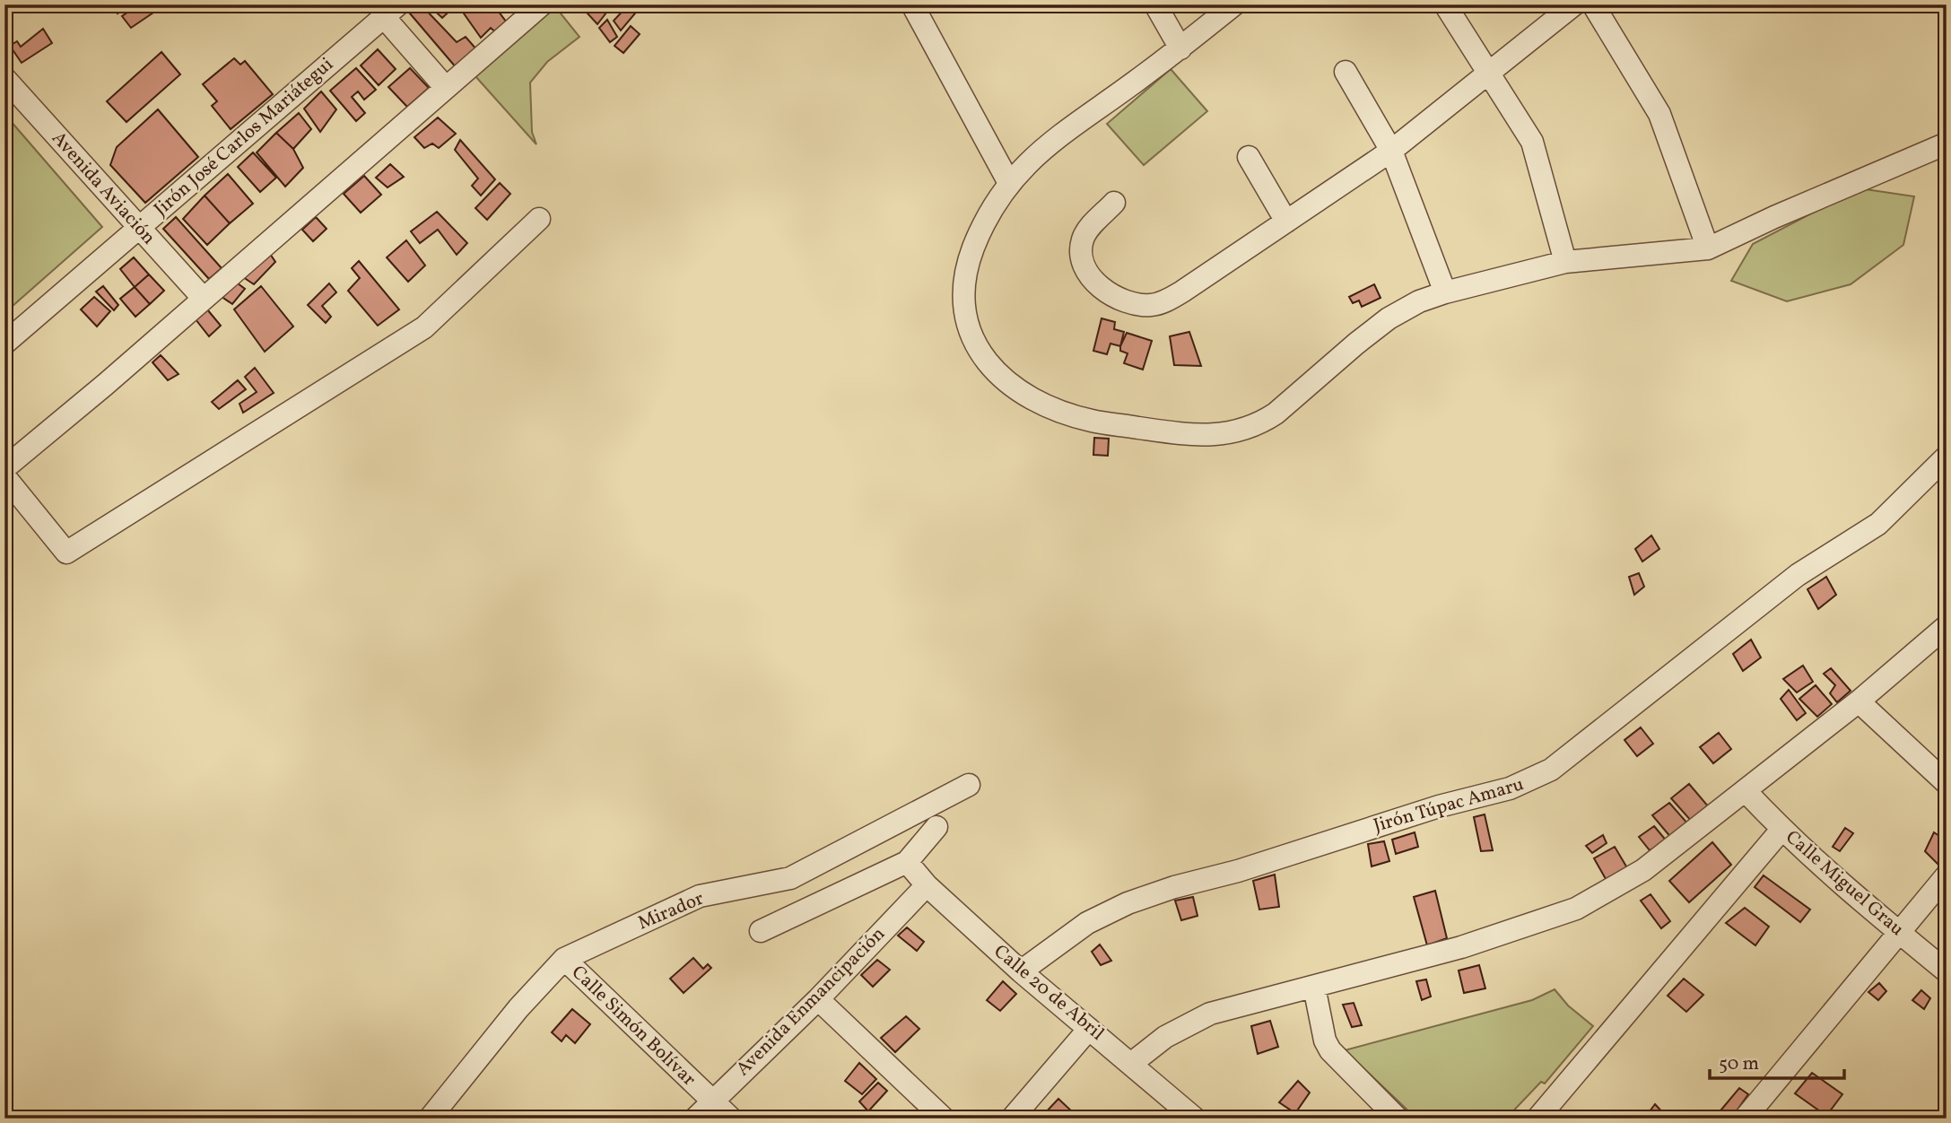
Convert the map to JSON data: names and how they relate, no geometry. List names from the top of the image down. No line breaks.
{"streets":{"street":["Jirón José Carlos Mariátegui","Avenida Aviación","Jirón Túpac Amaru","Calle Miguel Grau","Mirador","Calle 20 de Abril","Avenida Enmancipación","Calle Simón Bolívar"]},"crossings":[["Jirón José Carlos Mariátegui","Avenida Aviación"],["Jirón Túpac Amaru","Calle 20 de Abril"],["Mirador","Calle Simón Bolívar"],["Calle 20 de Abril","Avenida Enmancipación"],["Avenida Enmancipación","Calle Simón Bolívar"]],"scale_bar":"50 m"}
